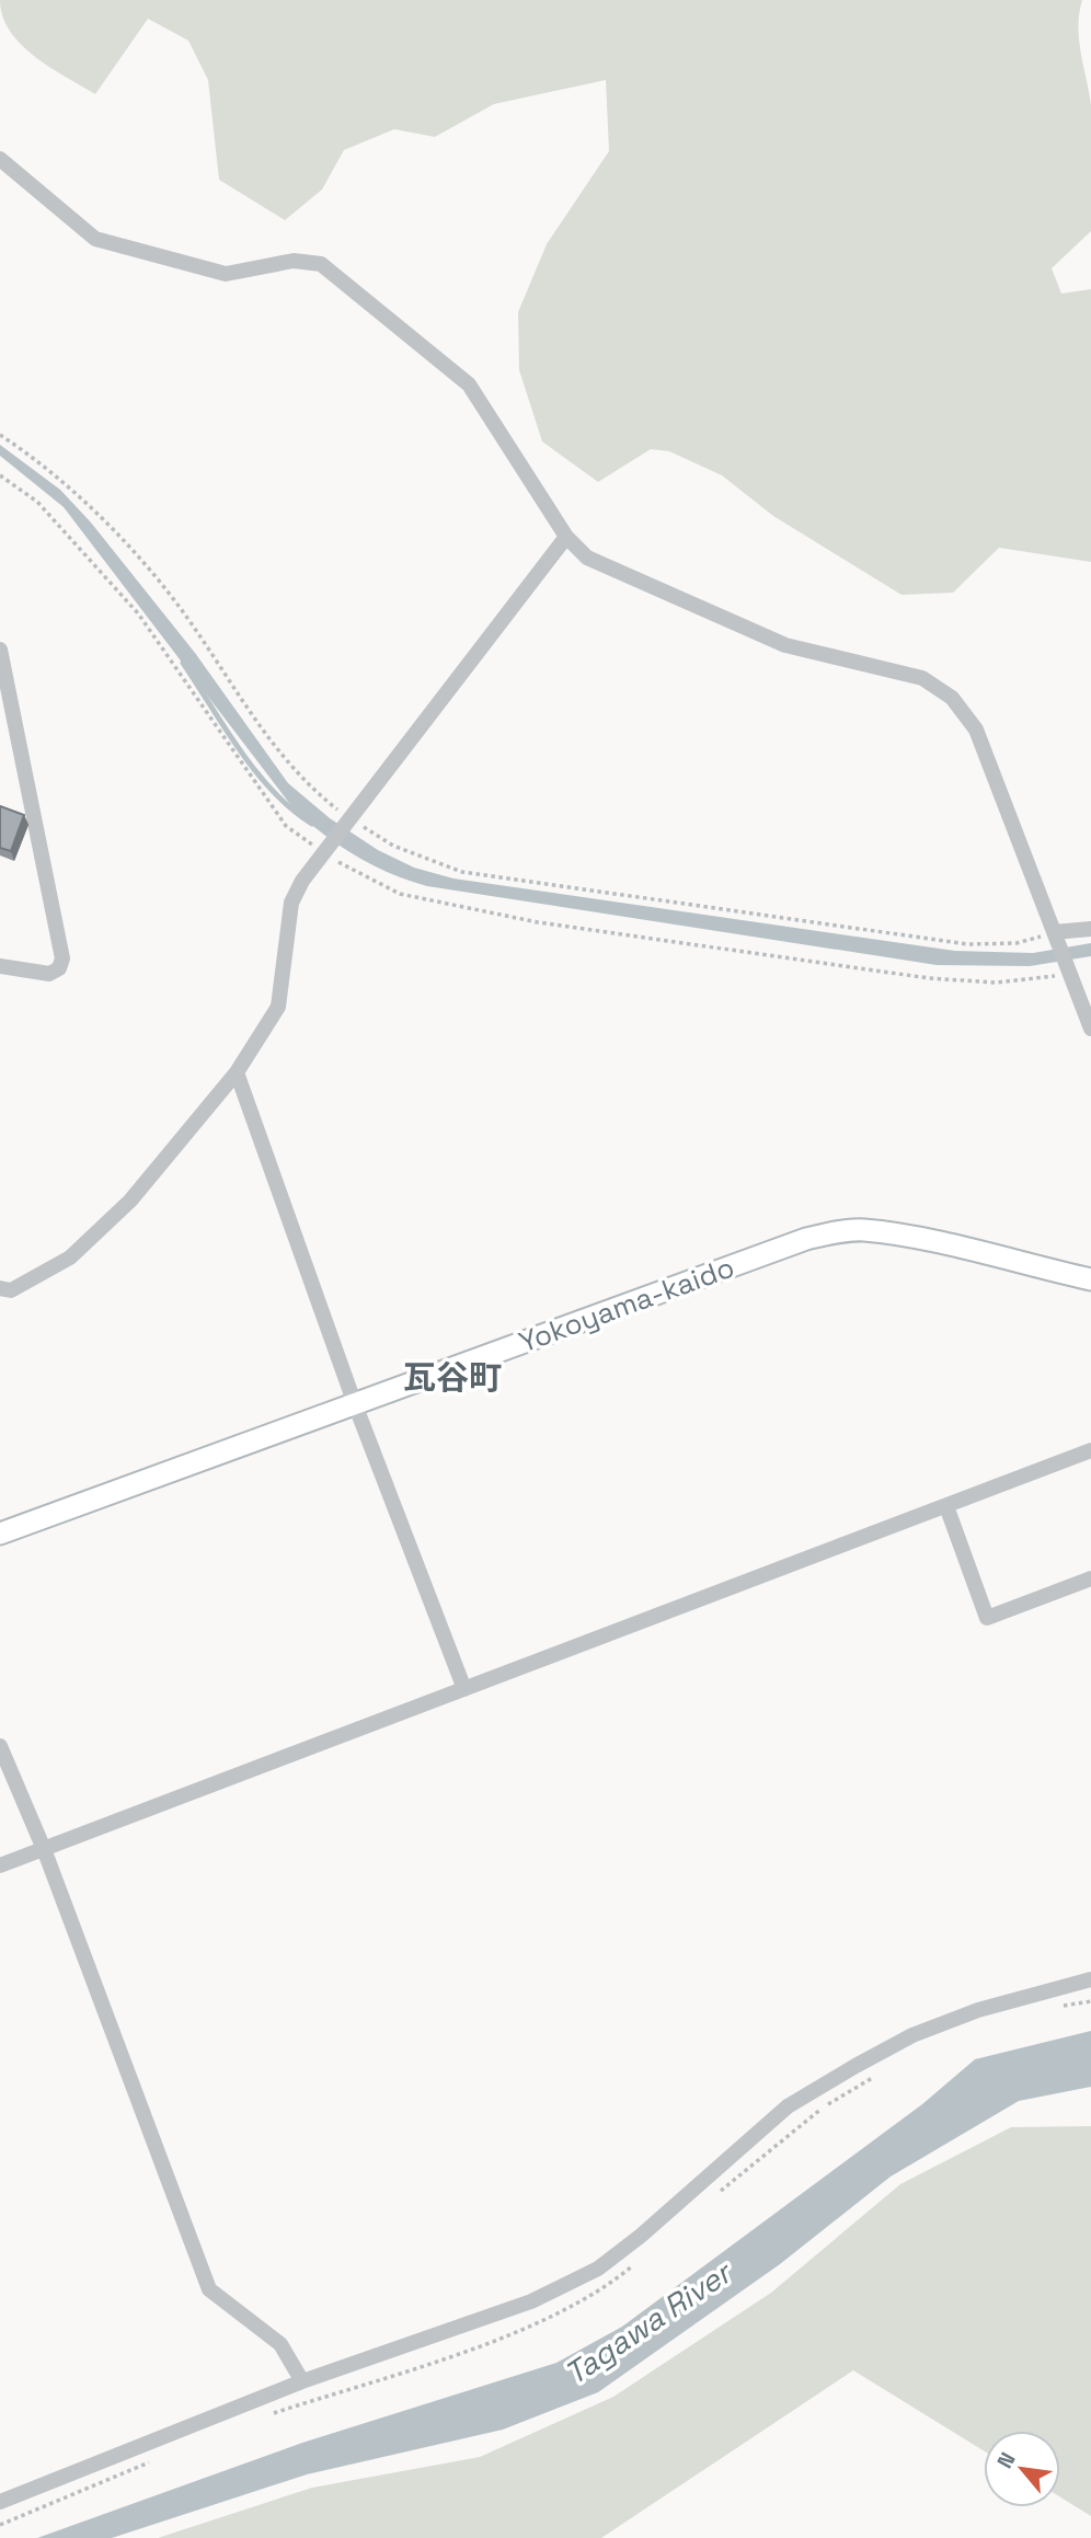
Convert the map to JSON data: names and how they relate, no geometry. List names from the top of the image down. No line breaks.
{"streets":{"street":["Yokoyama-kaido"]},"districts":["瓦谷町"],"water":["Tagawa River"],"north":"top left"}
